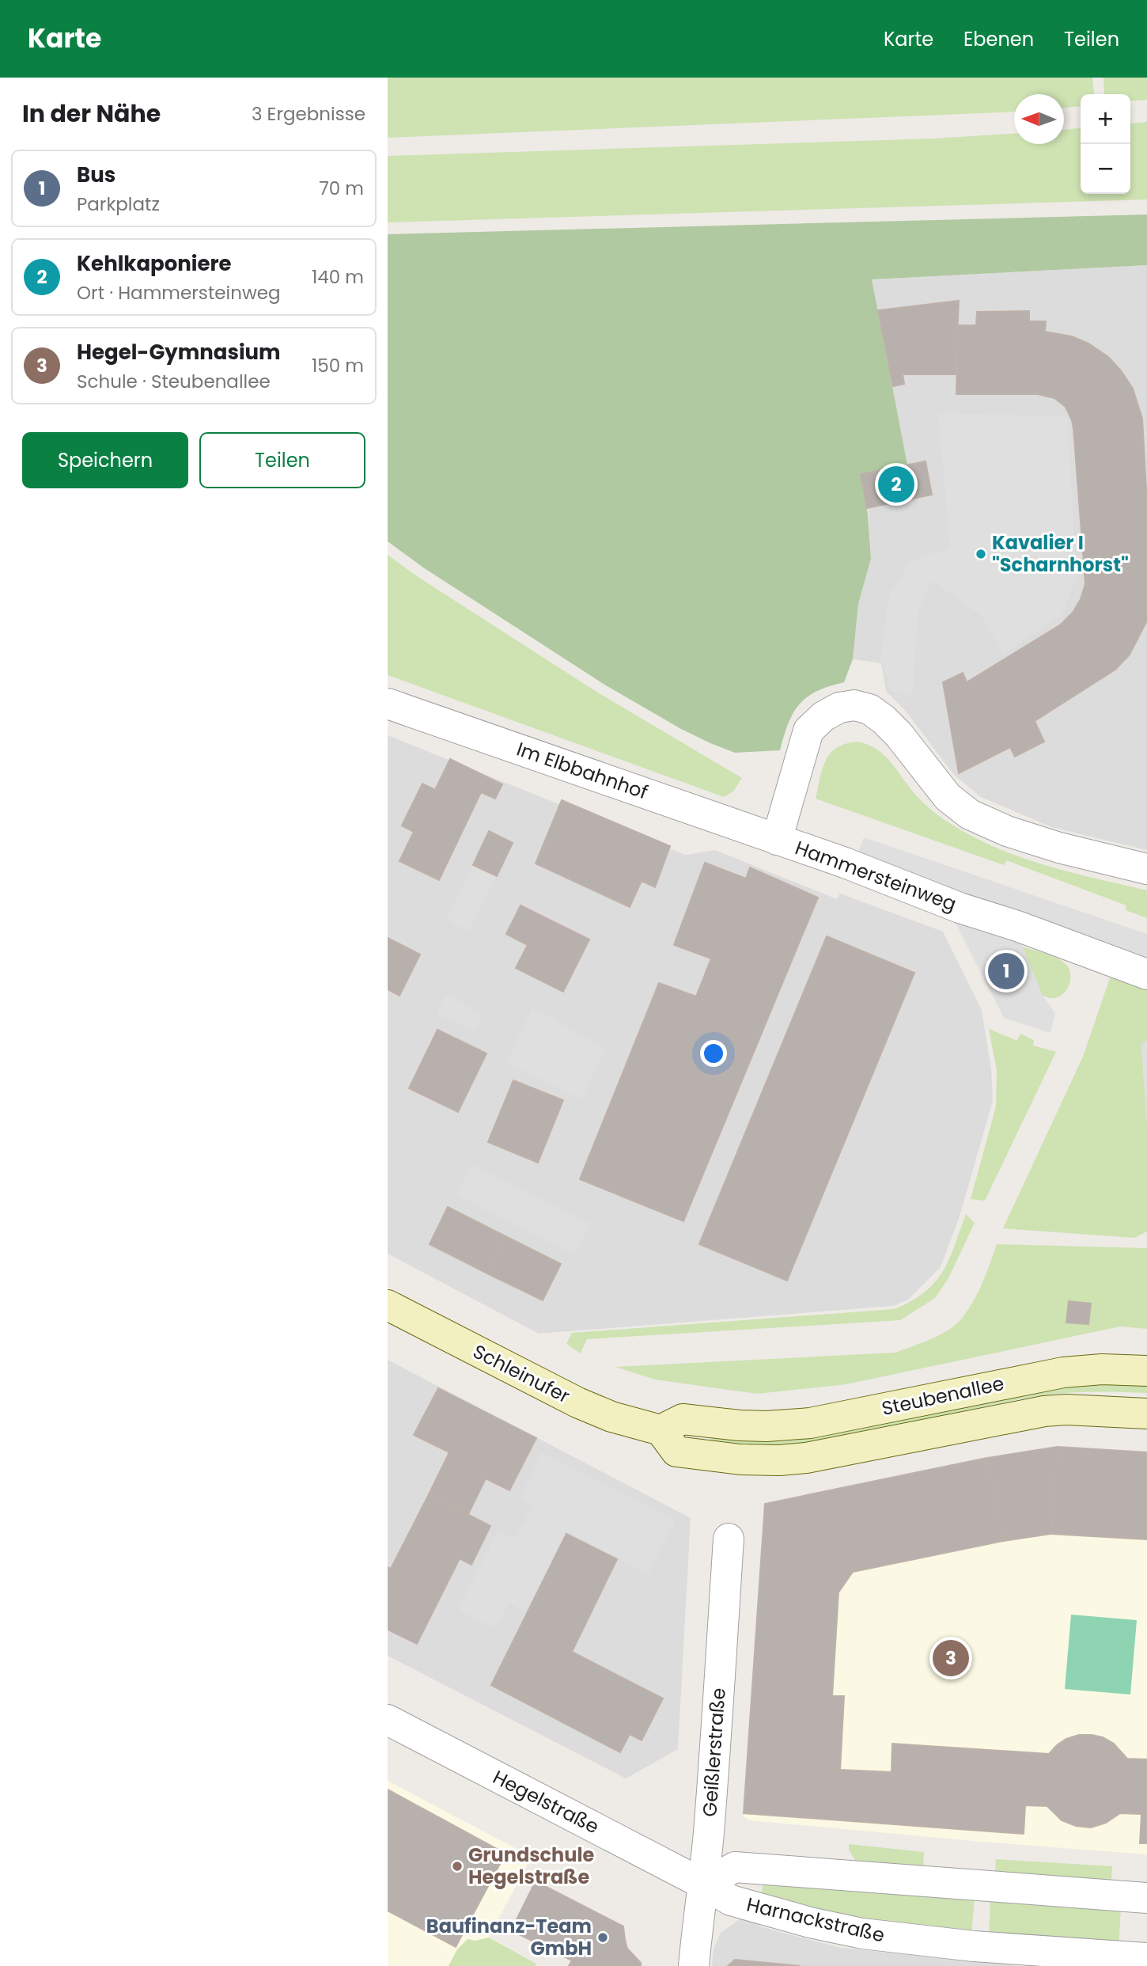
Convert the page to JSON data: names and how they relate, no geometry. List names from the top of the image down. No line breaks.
{"streets":{"main road":["Schleinufer","Steubenallee"],"street":["Im Elbbahnhof","Hammersteinweg","Geißlerstraße","Hegelstraße","Harnackstraße"]},"crossings":[["Im Elbbahnhof","Hammersteinweg"],["Schleinufer","Steubenallee"],["Geißlerstraße","Hegelstraße"],["Geißlerstraße","Harnackstraße"],["Hegelstraße","Harnackstraße"]],"places":["Kavalier I \"Scharnhorst\"","Grundschule Hegelstraße","Baufinanz-Team GmbH"],"north":"left","page":{"header":"Karte","nav":["Karte","Ebenen","Teilen"],"heading":["In der Nähe","3 Ergebnisse"],"map_buttons":["+","−"],"list":[{"mark":"1","name":"Bus","note":"Parkplatz","value":"70 m"},{"mark":"2","name":"Kehlkaponiere","note":"Ort · Hammersteinweg","value":"140 m"},{"mark":"3","name":"Hegel-Gymnasium","note":"Schule · Steubenallee","value":"150 m"}],"buttons":["Speichern","Teilen"],"pins":["2","1","3"]}}
